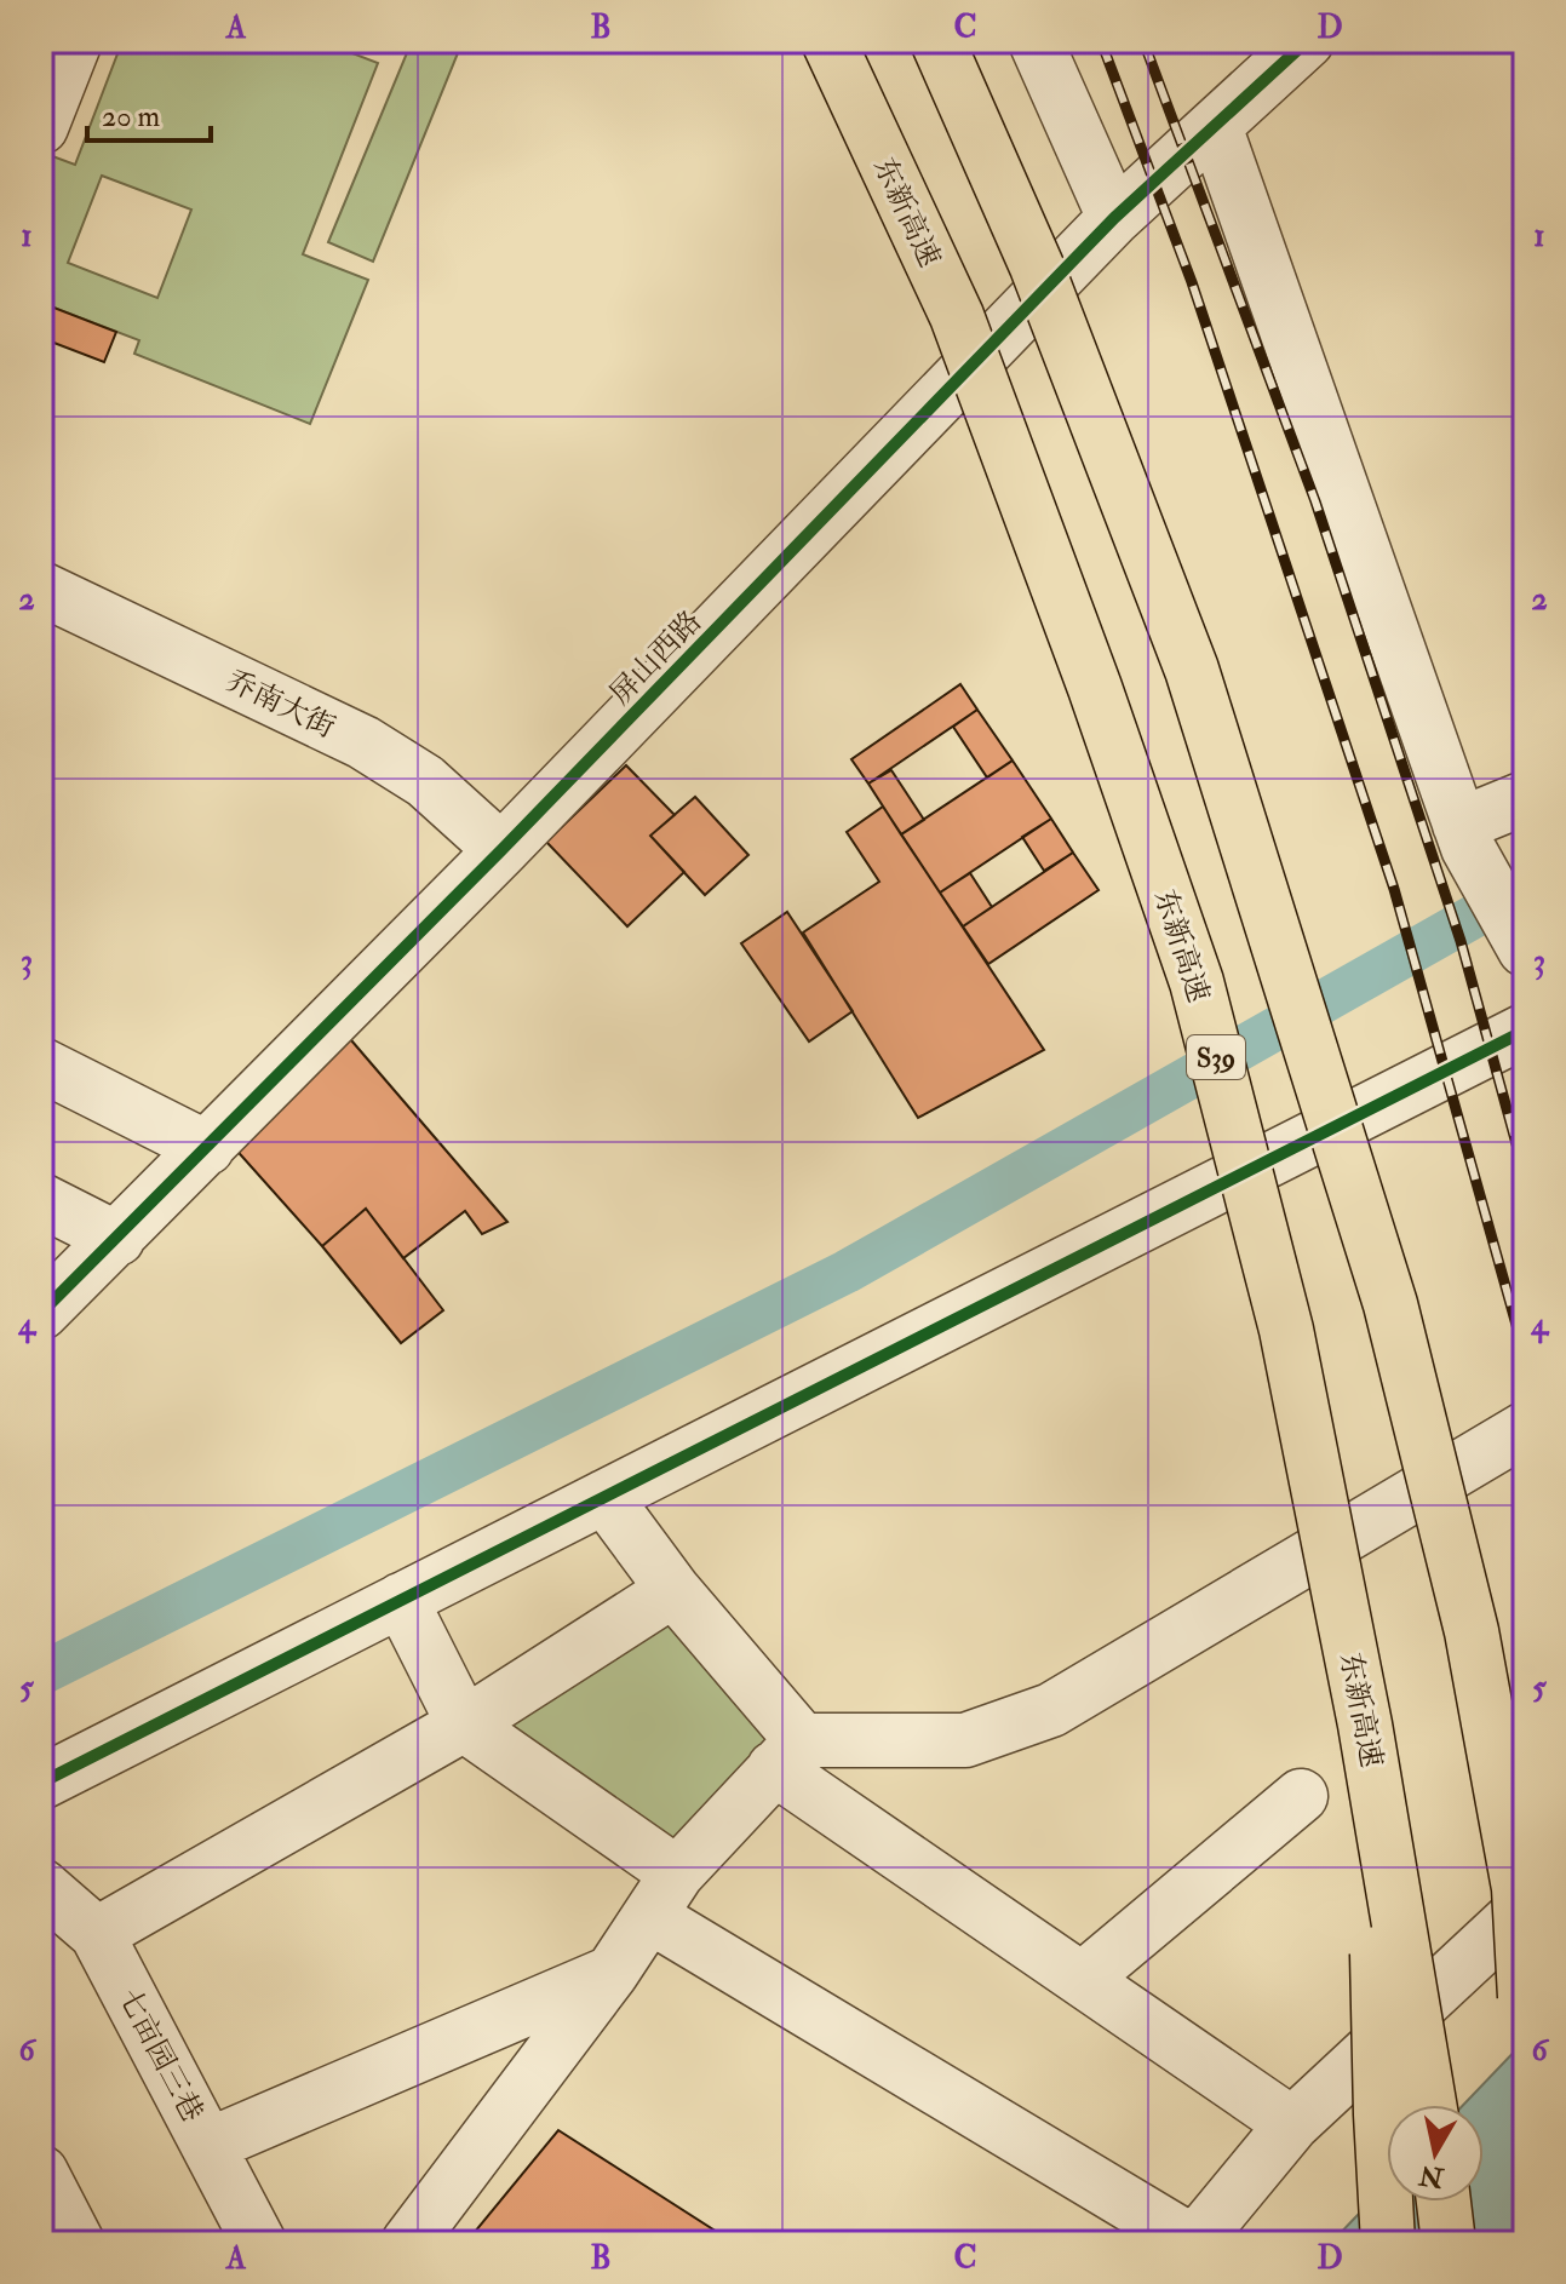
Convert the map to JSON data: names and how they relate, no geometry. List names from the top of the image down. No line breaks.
{"streets":{"highway":["东新高速","S39"],"street":["屏山西路","乔南大街","七亩园三巷"]},"crossings":[["屏山西路","乔南大街"]],"scale_bar":"20 m","north":"bottom","grid":{"columns":["A","B","C","D"],"rows":["1","2","3","4","5","6"]}}
